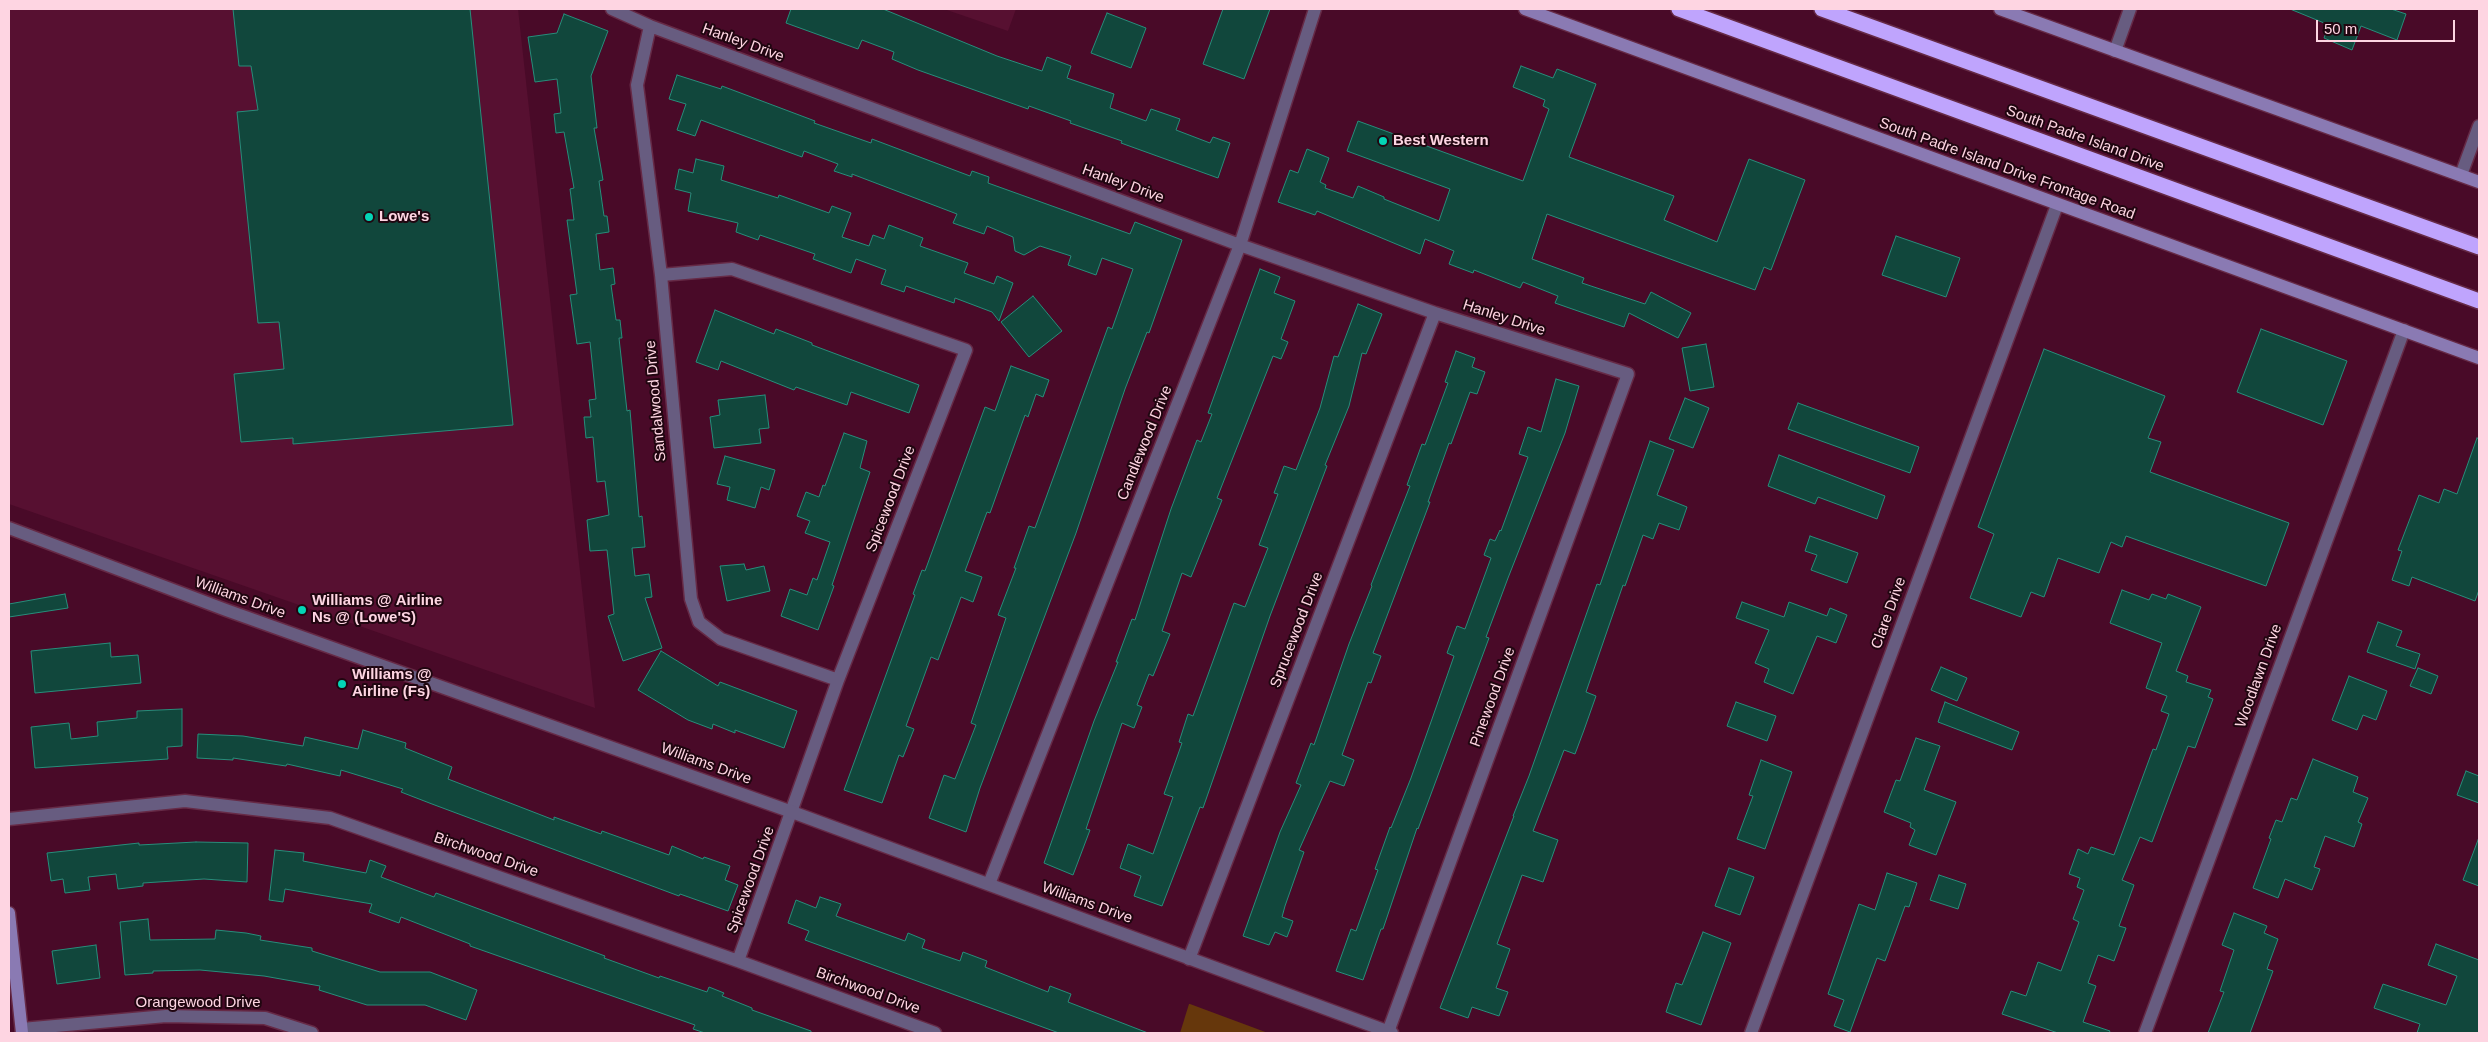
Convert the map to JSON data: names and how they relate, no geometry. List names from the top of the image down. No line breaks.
{"streets":{"highway":["South Padre Island Drive"],"main road":["South Padre Island Drive Frontage Road"],"street":["Hanley Drive","Sandalwood Drive","Candlewood Drive","Spicewood Drive","Williams Drive","Clare Drive","Sprucewood Drive","Woodlawn Drive","Pinewood Drive","Birchwood Drive","Orangewood Drive"]},"crossings":[["Hanley Drive","Sandalwood Drive"],["Hanley Drive","Candlewood Drive"],["Hanley Drive","Sprucewood Drive"],["Hanley Drive","Pinewood Drive"],["South Padre Island Drive Frontage Road","Clare Drive"],["South Padre Island Drive Frontage Road","Woodlawn Drive"],["Sandalwood Drive","Spicewood Drive"],["Candlewood Drive","Williams Drive"],["Spicewood Drive","Williams Drive"],["Spicewood Drive","Birchwood Drive"],["Williams Drive","Sprucewood Drive"],["Williams Drive","Pinewood Drive"]],"places":["Best Western","Lowe's","Williams @ Airline Ns @ (Lowe'S)","Williams @ Airline (Fs)"],"scale_bar":"50 m"}
